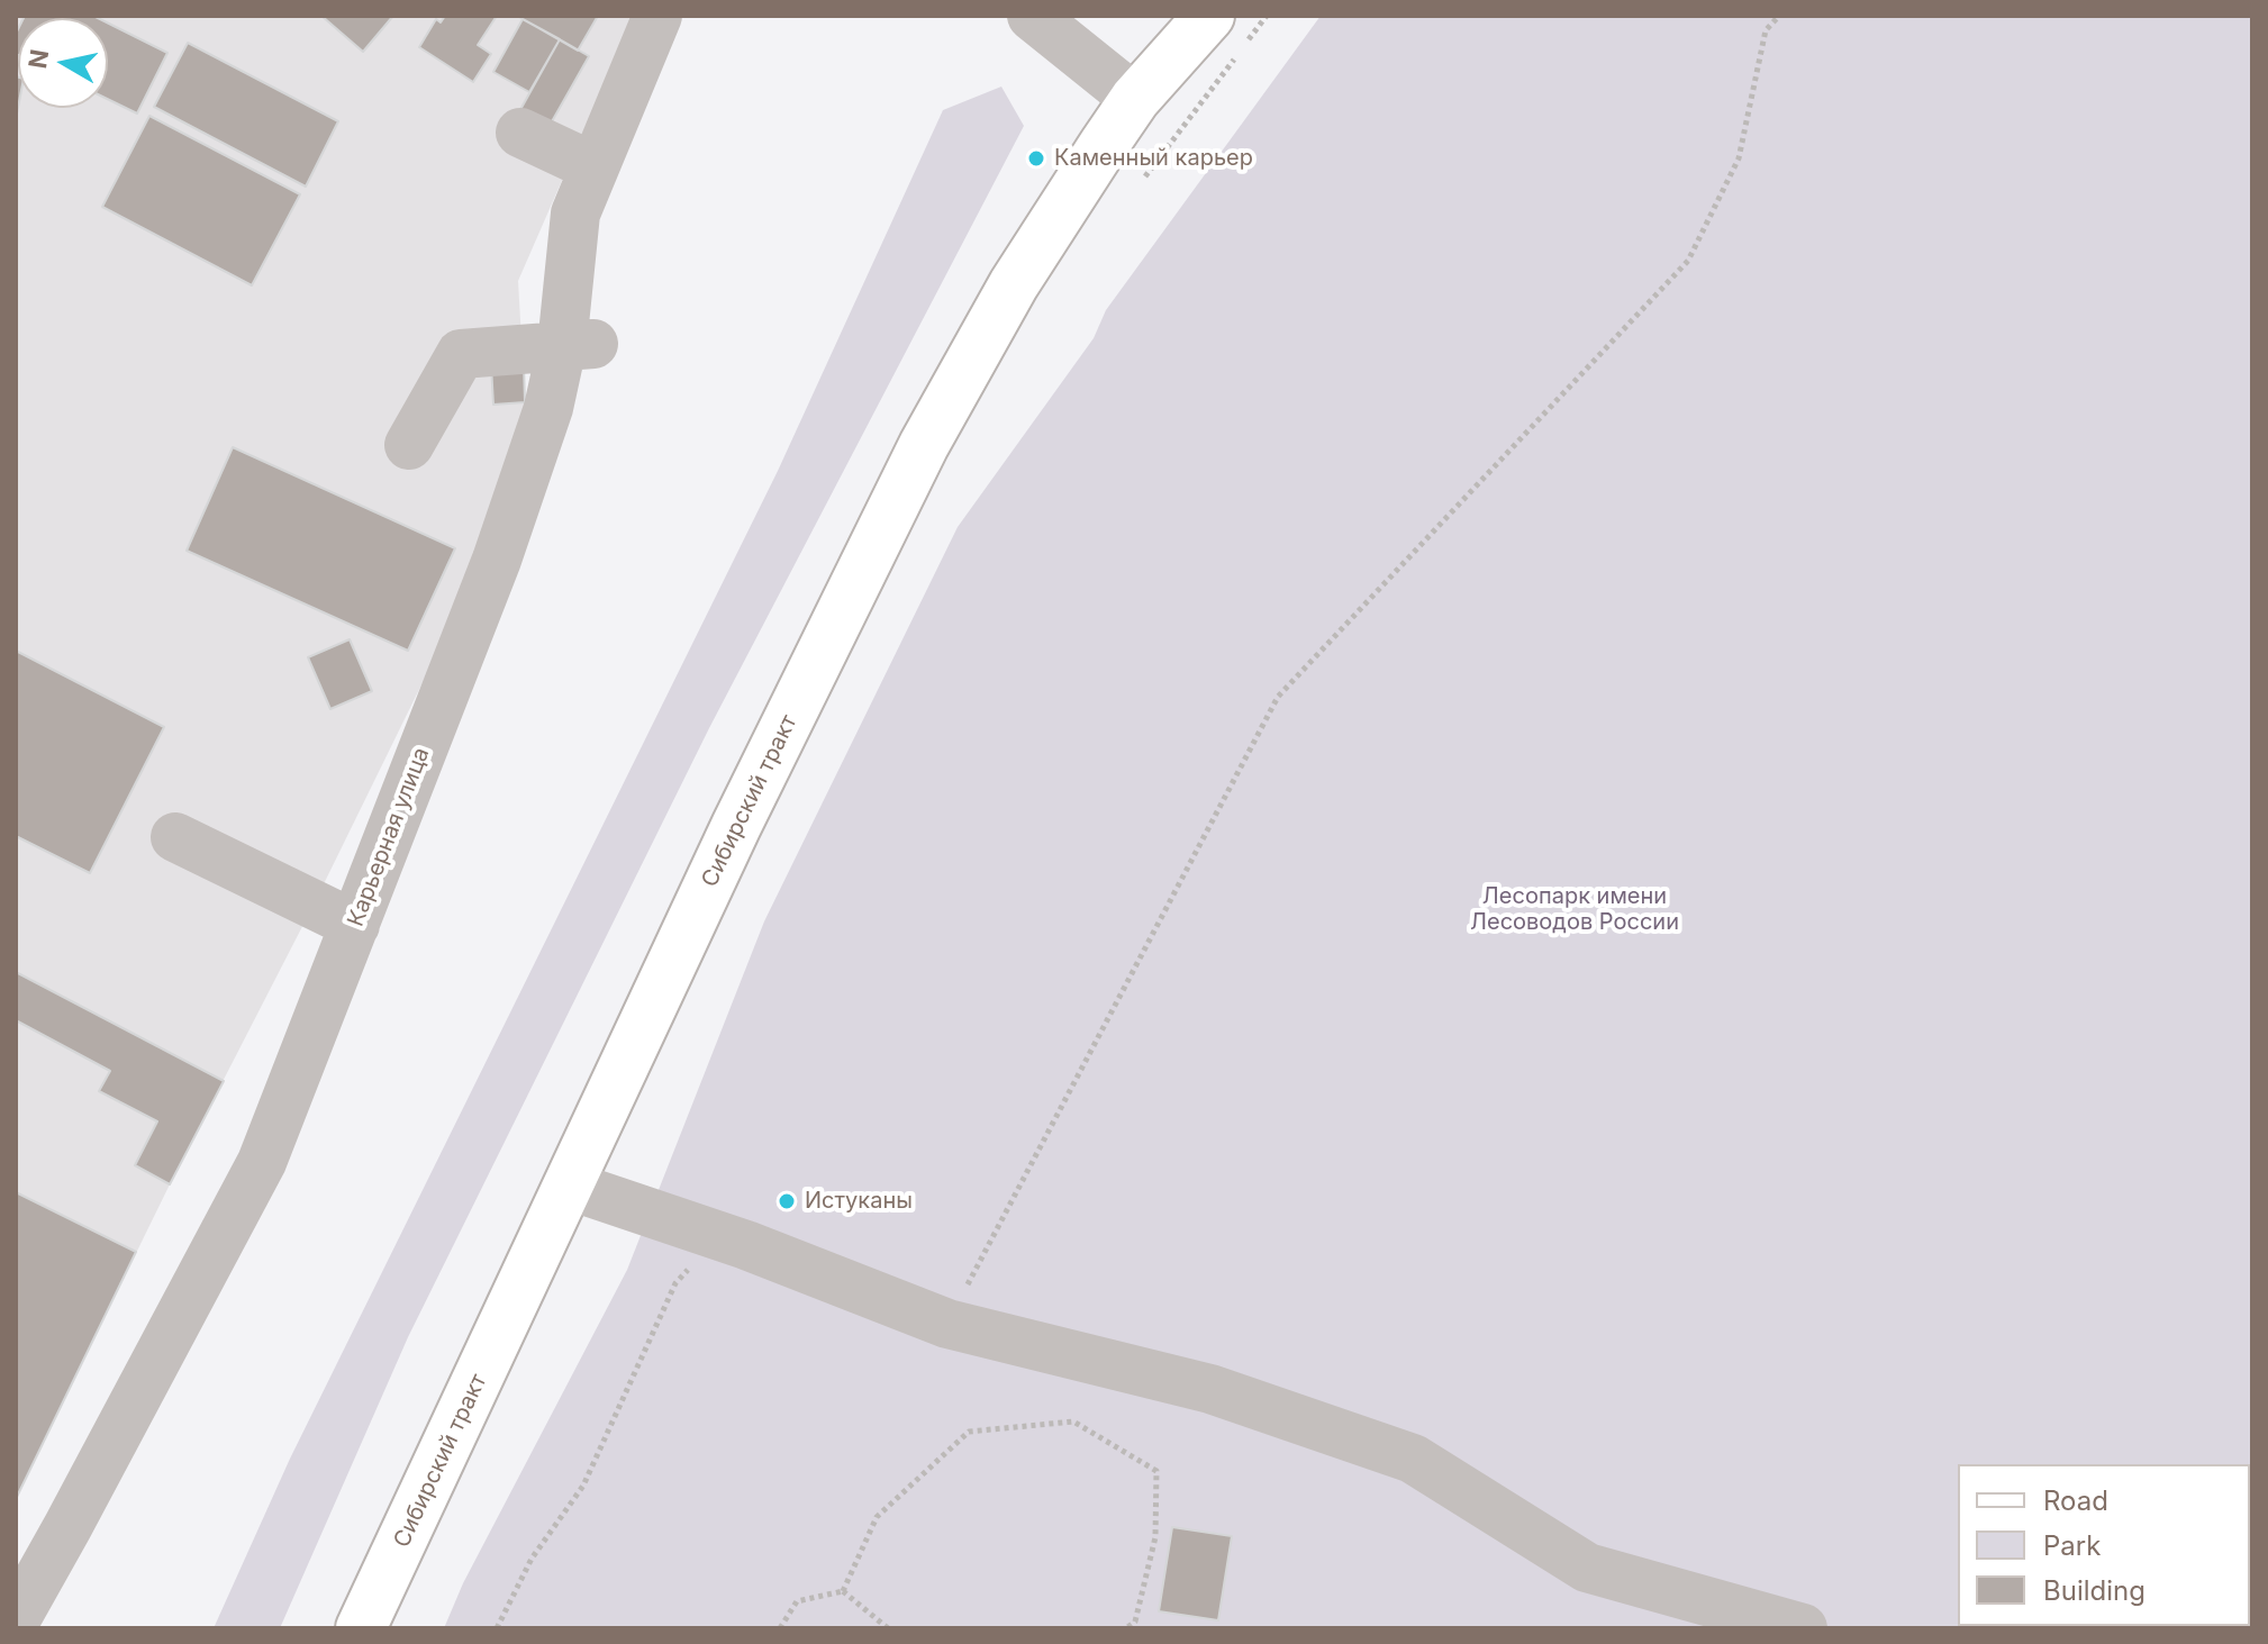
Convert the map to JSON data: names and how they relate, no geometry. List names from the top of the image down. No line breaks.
{"streets":{"main road":["Сибирский тракт"],"street":["Карьерная улица"]},"parks":["Лесопарк имени Лесоводов России"],"places":["Каменный карьер","Истуканы"],"legend":["Road","Park","Building"],"north":"left"}
